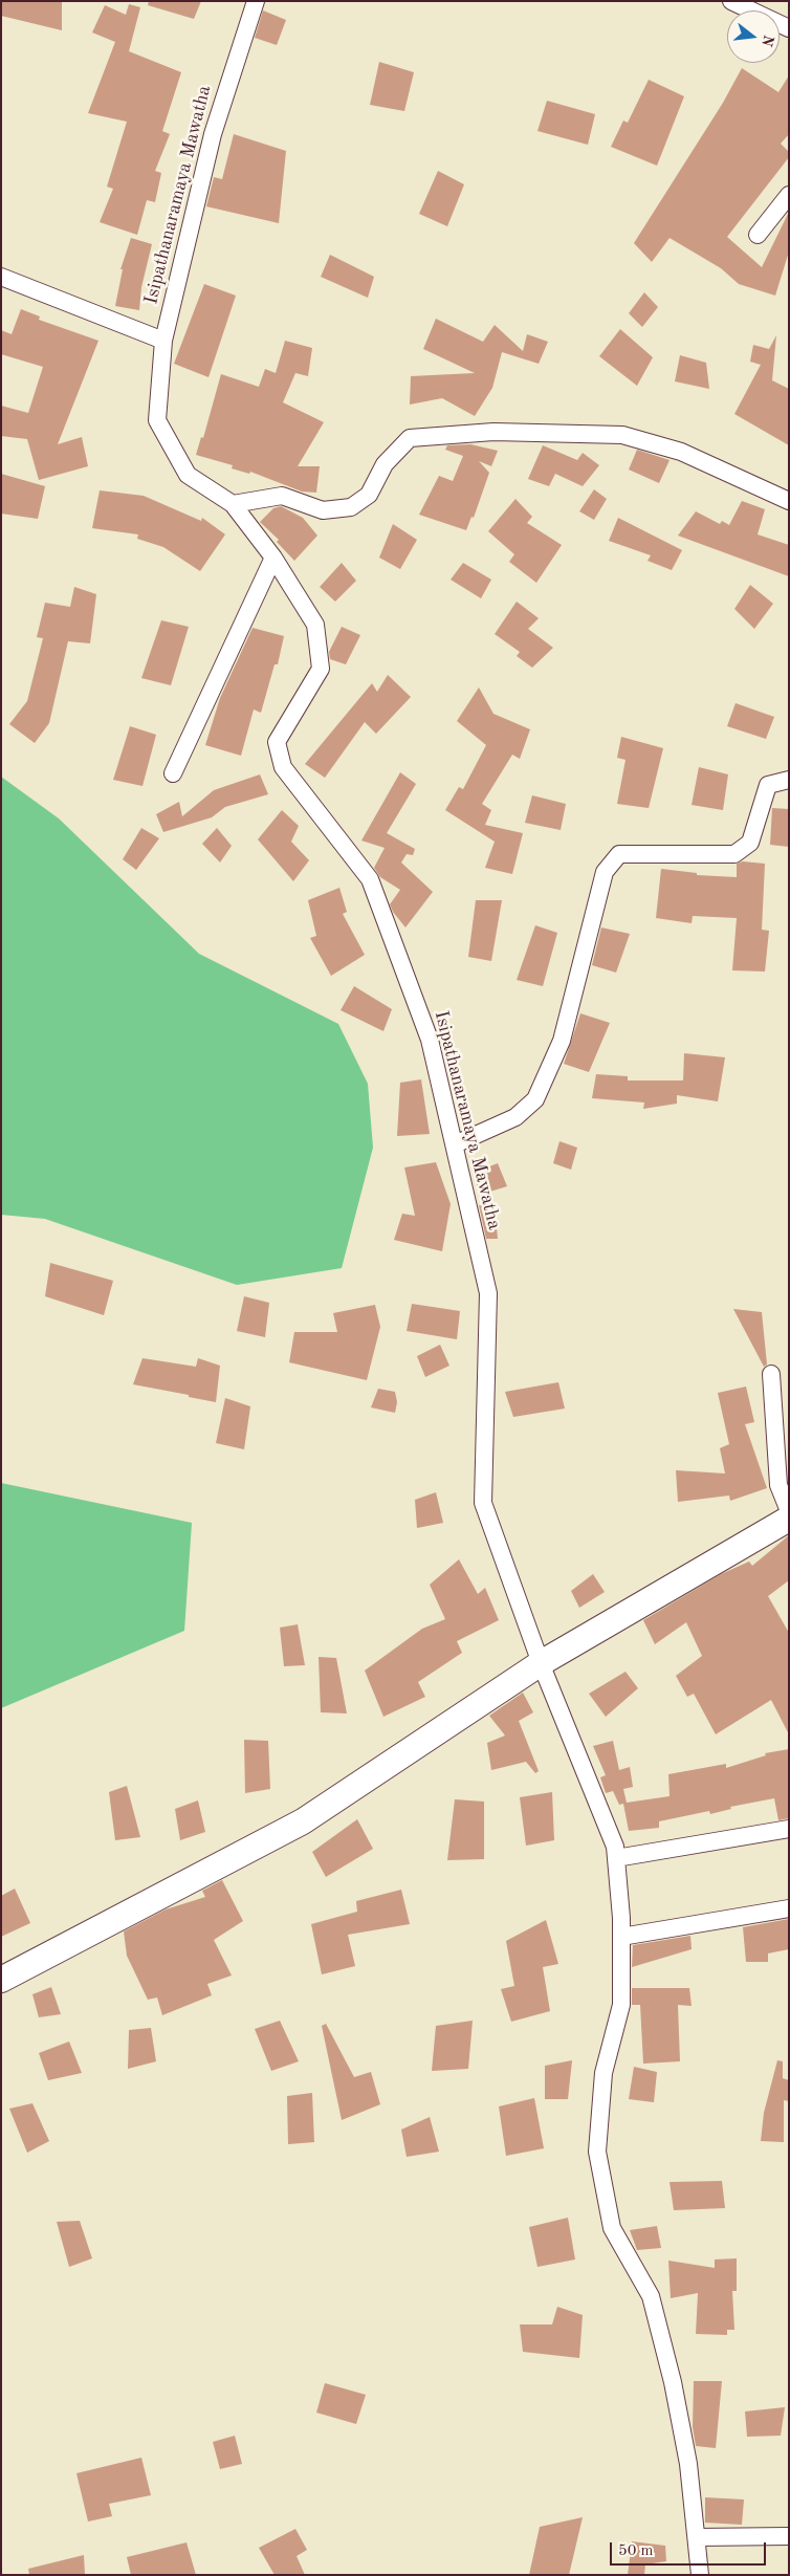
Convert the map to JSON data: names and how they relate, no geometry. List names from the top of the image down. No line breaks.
{"streets":{"street":["Isipathanaramaya Mawatha"]},"scale_bar":"50 m","north":"right"}
